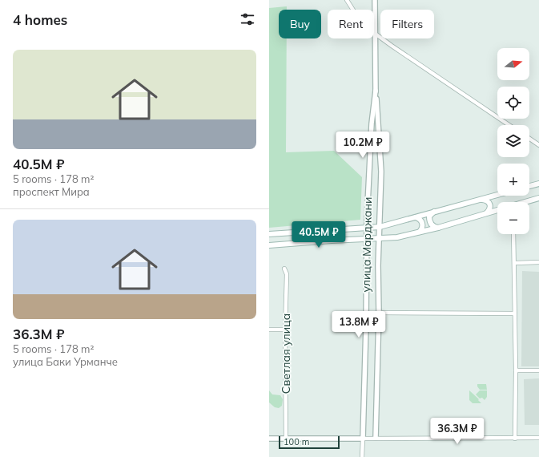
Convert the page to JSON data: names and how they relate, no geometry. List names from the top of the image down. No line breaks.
{"streets":{"street":["улица Марджани","Светлая улица"]},"scale_bar":"100 m","north":"right","page":{"heading":"4 homes","chip":["Buy","Rent","Filters"],"list":[{"name":"40.5M ₽","note":"5 rooms · 178 m² · проспект Мира"},{"name":"36.3M ₽","note":"5 rooms · 178 m² · улица Баки Урманче"}],"map_buttons":["+","−"],"price":["10.2M ₽","40.5M ₽","13.8M ₽","36.3M ₽"],"scale":"100 m"}}
